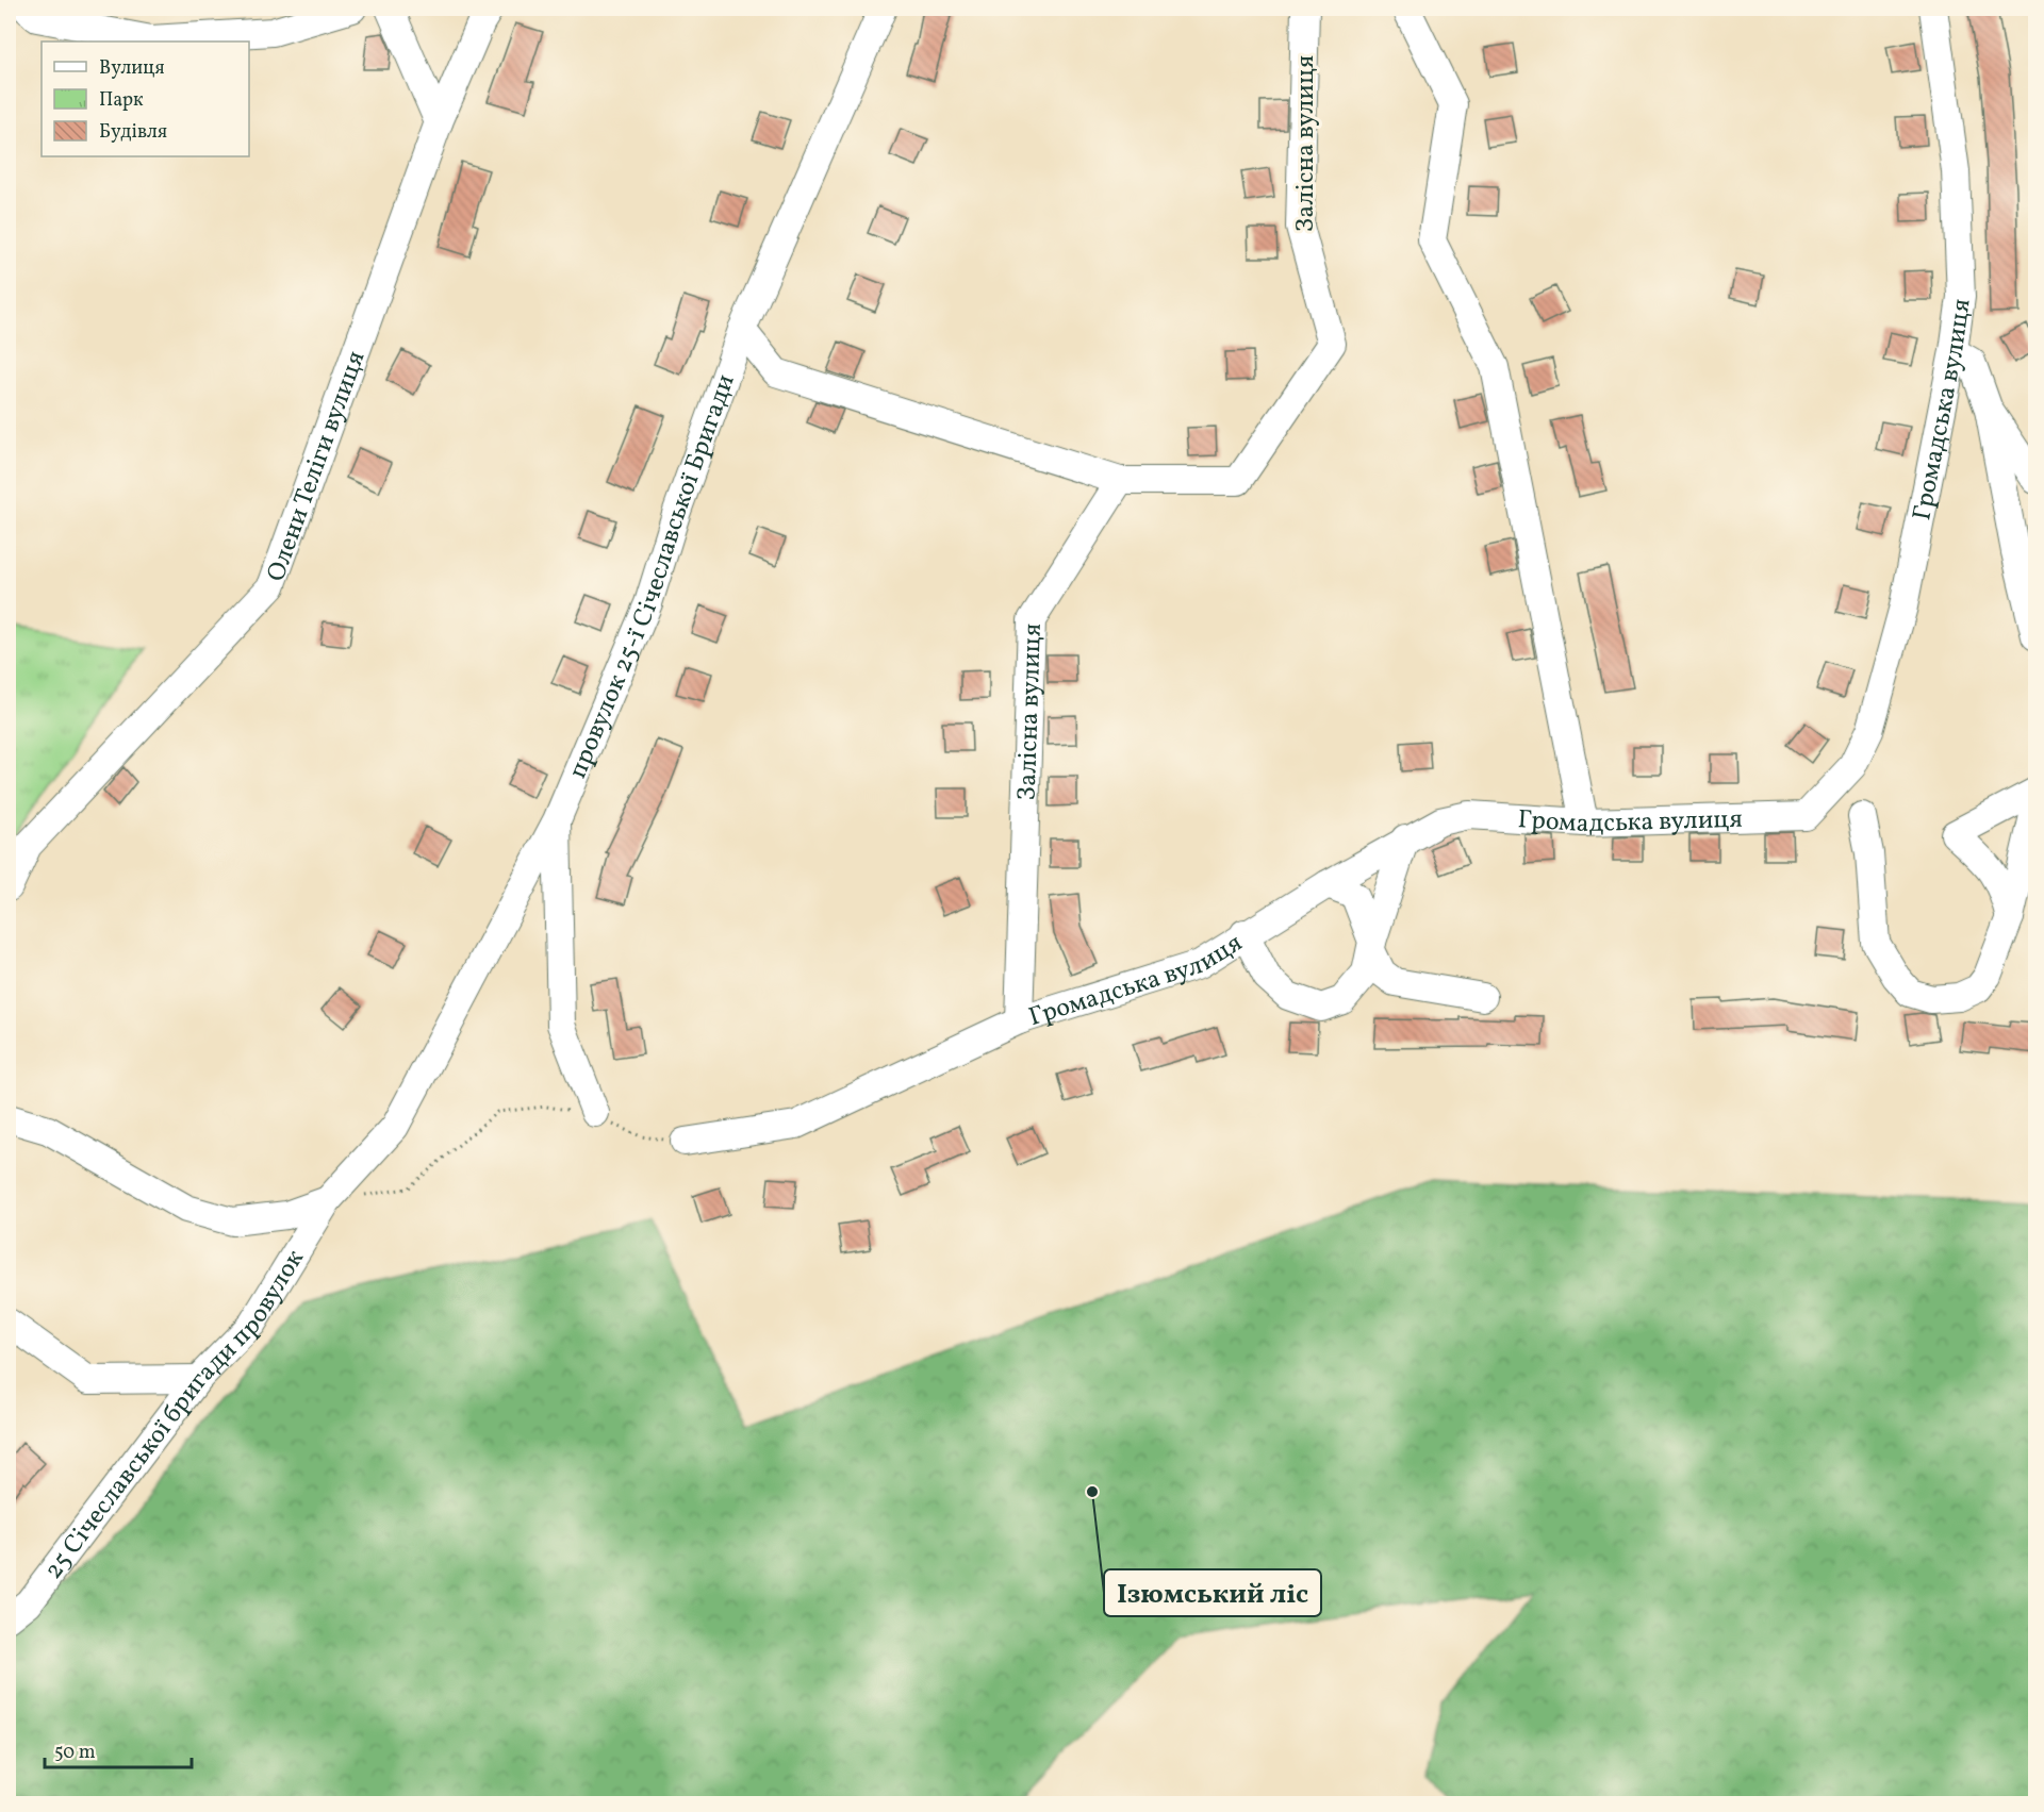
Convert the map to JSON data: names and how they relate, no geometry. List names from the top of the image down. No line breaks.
{"streets":{"street":["Залісна вулиця","Громадська вулиця","Олени Теліги вулиця","провулок 25-ї Січеславської Бригади","25 Січеславської бригади провулок"]},"crossings":[["Залісна вулиця","Громадська вулиця"],["Залісна вулиця","провулок 25-ї Січеславської Бригади"],["провулок 25-ї Січеславської Бригади","25 Січеславської бригади провулок"]],"places":["Ізюмський ліс"],"legend":["Вулиця","Парк","Будівля"],"scale_bar":"50 m"}
